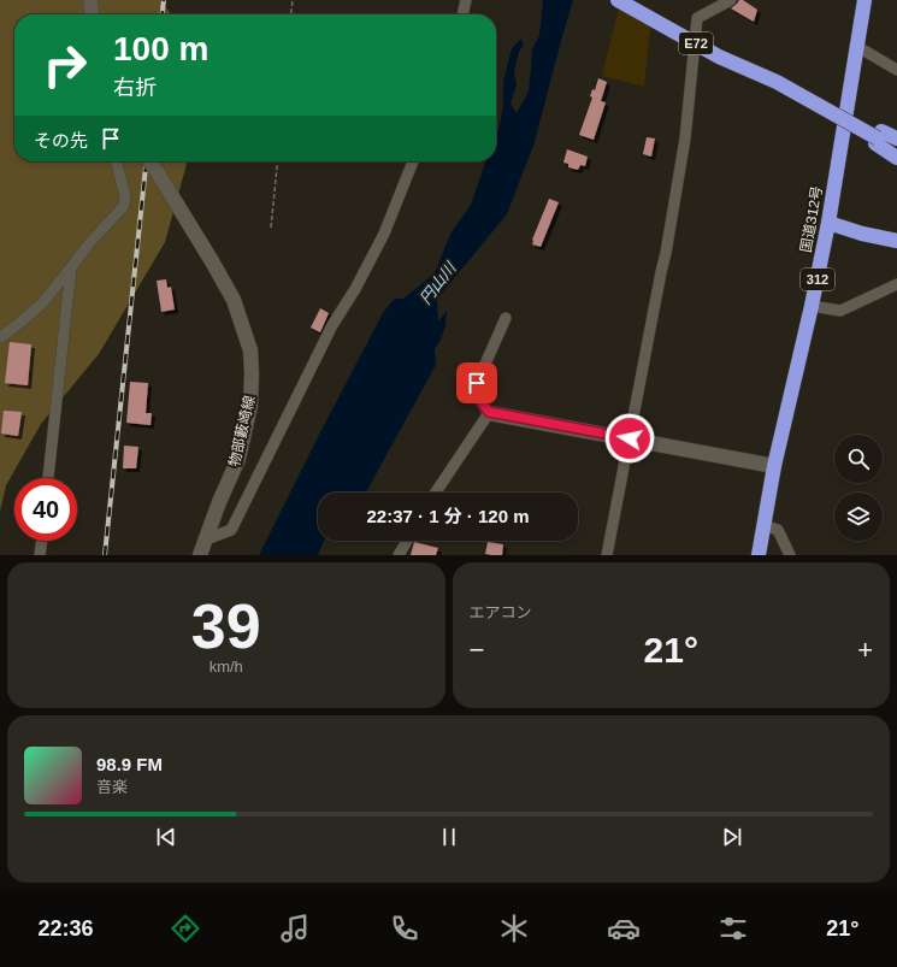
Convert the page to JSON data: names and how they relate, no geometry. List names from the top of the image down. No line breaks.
{"streets":{"highway":["E72","国道312号","312"],"main road":["物部藪崎線"]},"water":["円山川"],"page":{"turn":["100 m","右折"],"then":"その先","limit":"40","trip":"22:37 · 1 分 · 120 m","tile":[["39","km/h"],"エアコン"],"heat":["−","21°","+"],"song":["98.9 FM","音楽"],"tabs":["22:36","21°"]}}
